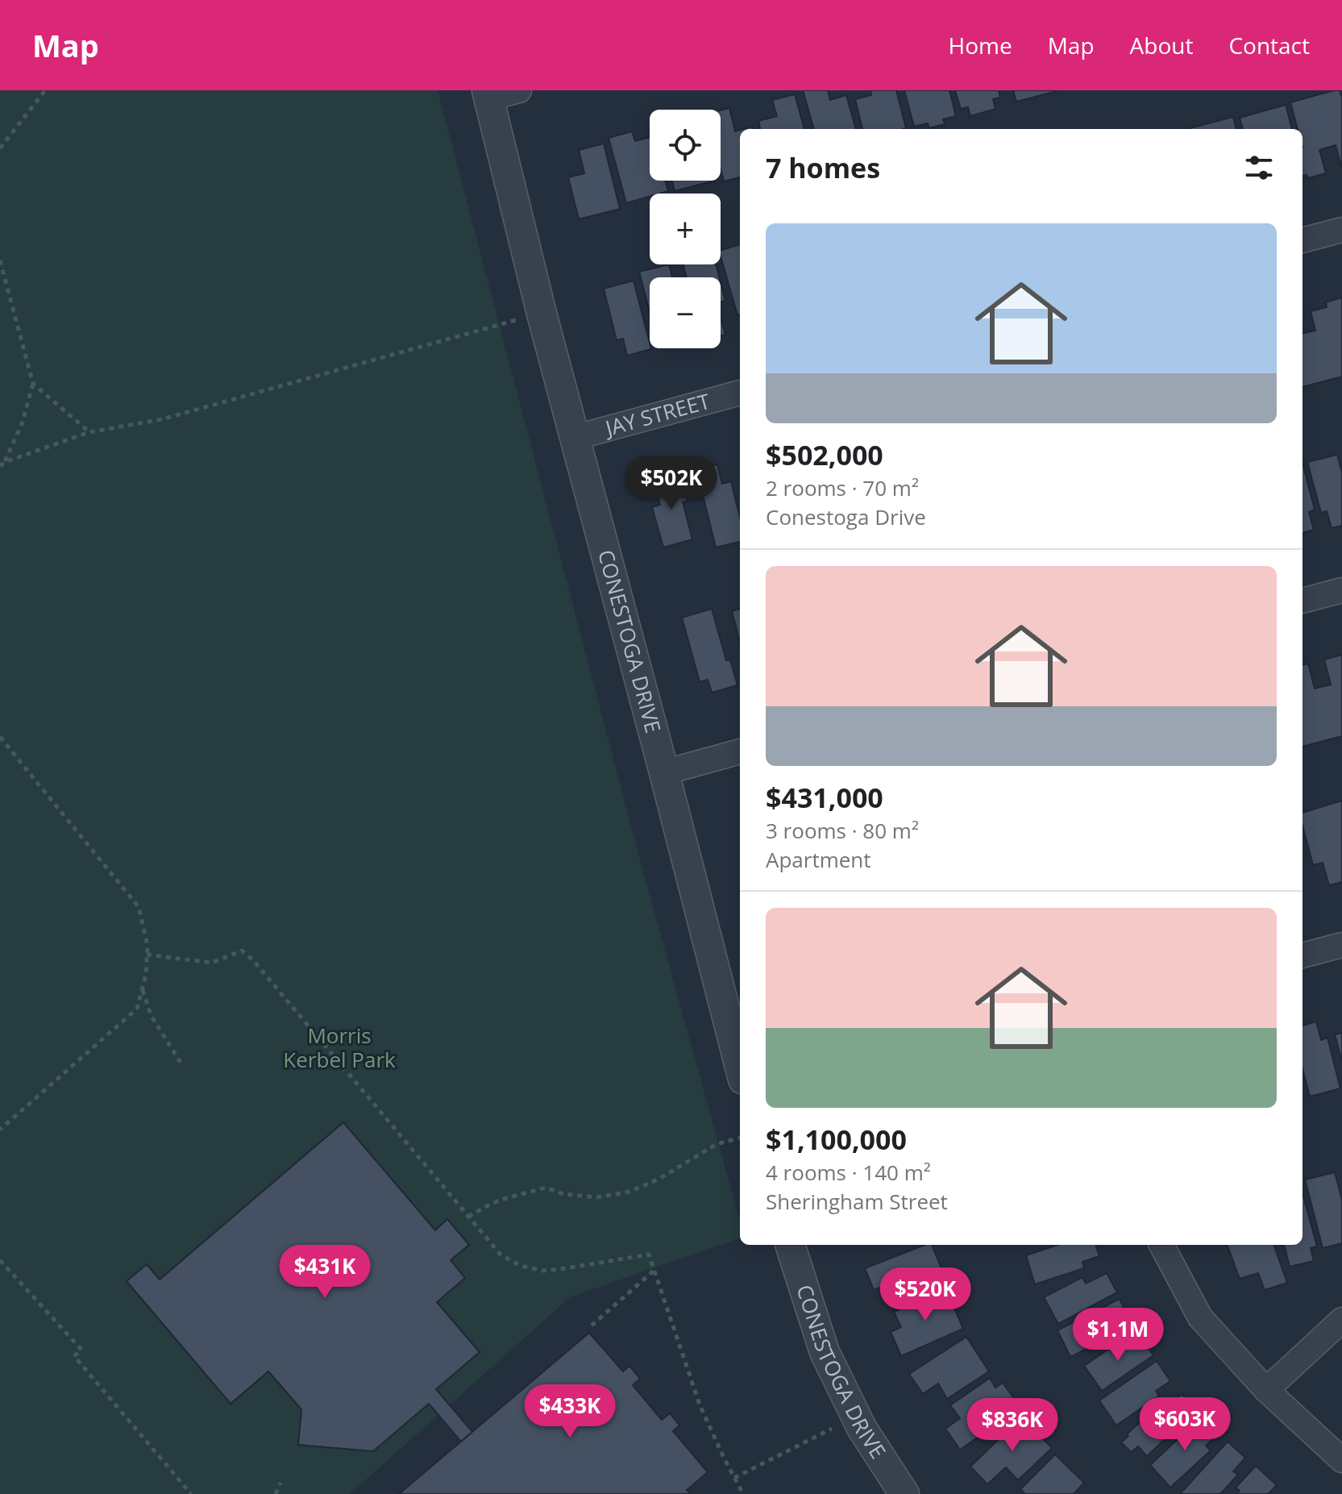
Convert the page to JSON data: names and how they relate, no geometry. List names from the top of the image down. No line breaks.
{"streets":{"street":["JAY STREET","CONESTOGA DRIVE"]},"crossings":[["JAY STREET","CONESTOGA DRIVE"]],"parks":["Morris Kerbel Park"],"page":{"header":"Map","nav":["Home","Map","About","Contact"],"map_buttons":["+","−"],"heading":"7 homes","list":[{"name":"$502,000","note":"2 rooms · 70 m² · Conestoga Drive"},{"name":"$431,000","note":"3 rooms · 80 m² · Apartment"},{"name":"$1,100,000","note":"4 rooms · 140 m² · Sheringham Street"}],"price":["$502K","$431K","$520K","$1.1M","$433K","$603K","$836K"]}}
